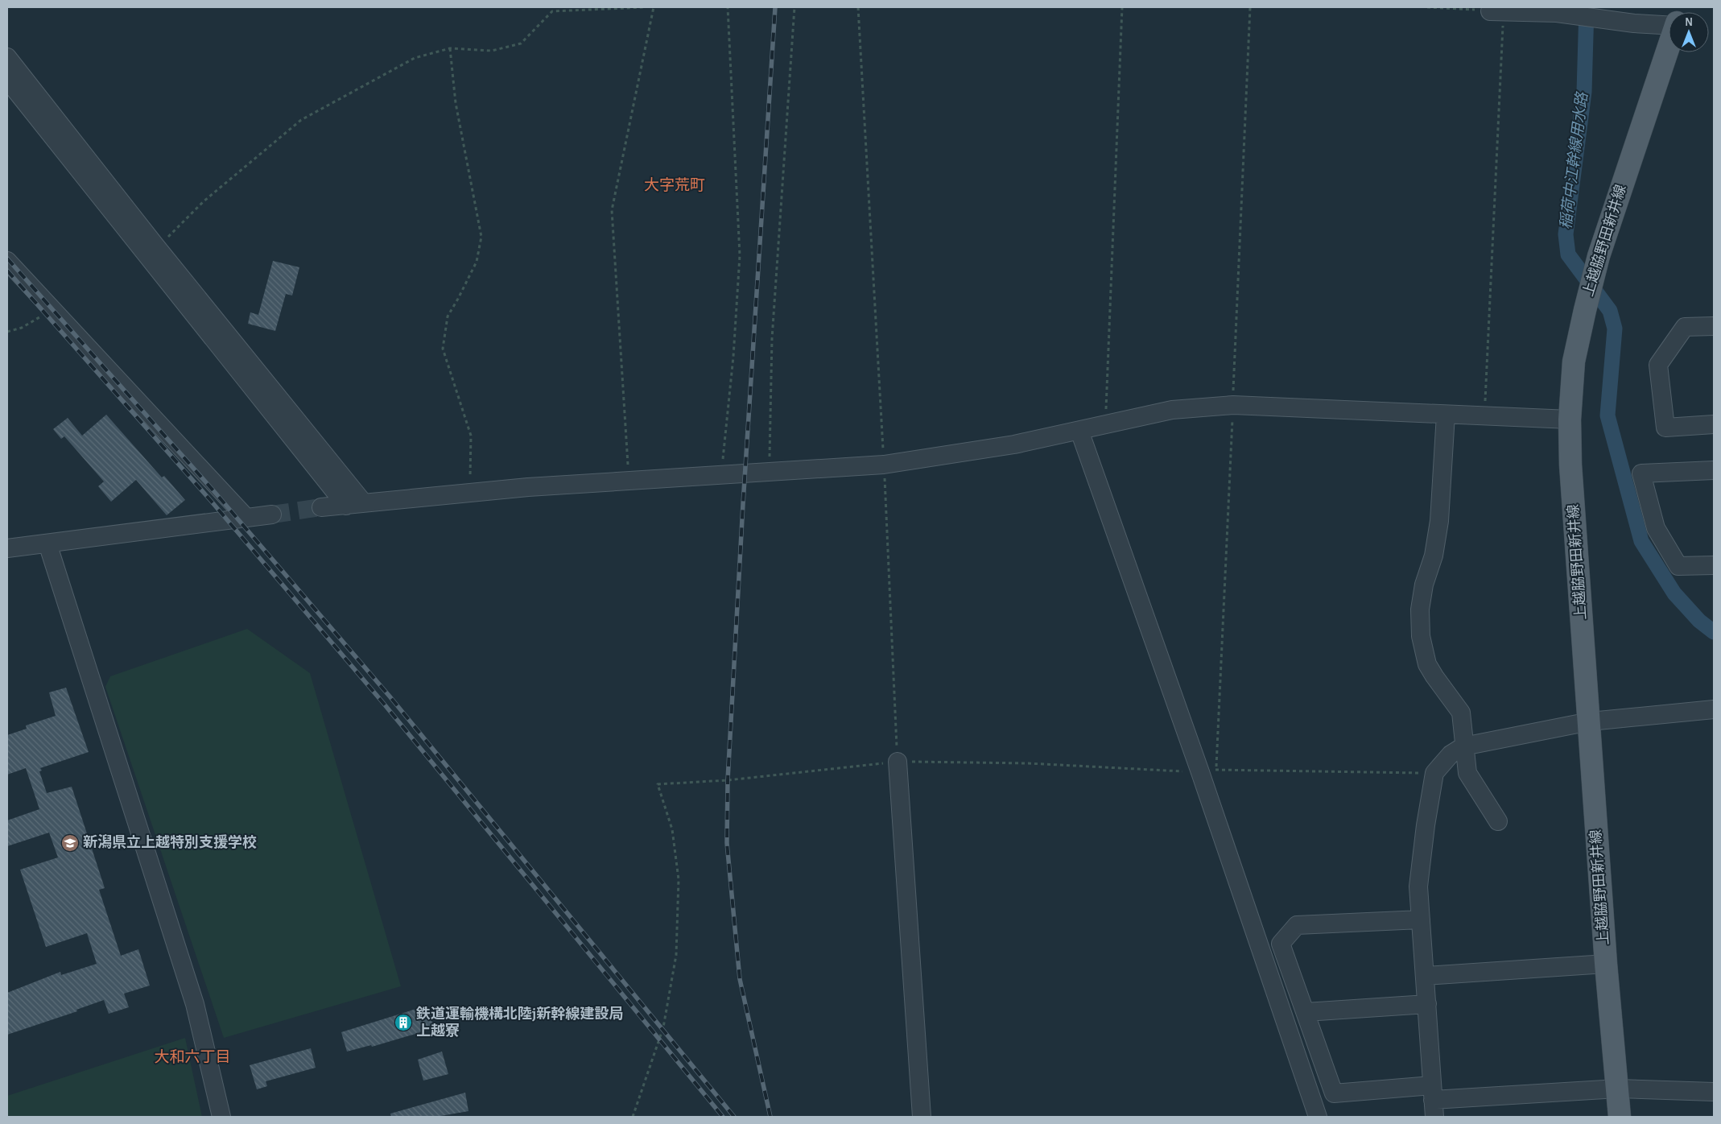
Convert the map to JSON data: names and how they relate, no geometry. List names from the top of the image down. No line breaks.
{"streets":{"main road":["上越脇野田新井線"]},"districts":["大字荒町","大和六丁目"],"water":["稲荷中江幹線用水路"],"places":{"school or university":["新潟県立上越特別支援学校"],"building":["鉄道運輸機構北陸j新幹線建設局 上越寮"]},"north":"top"}
